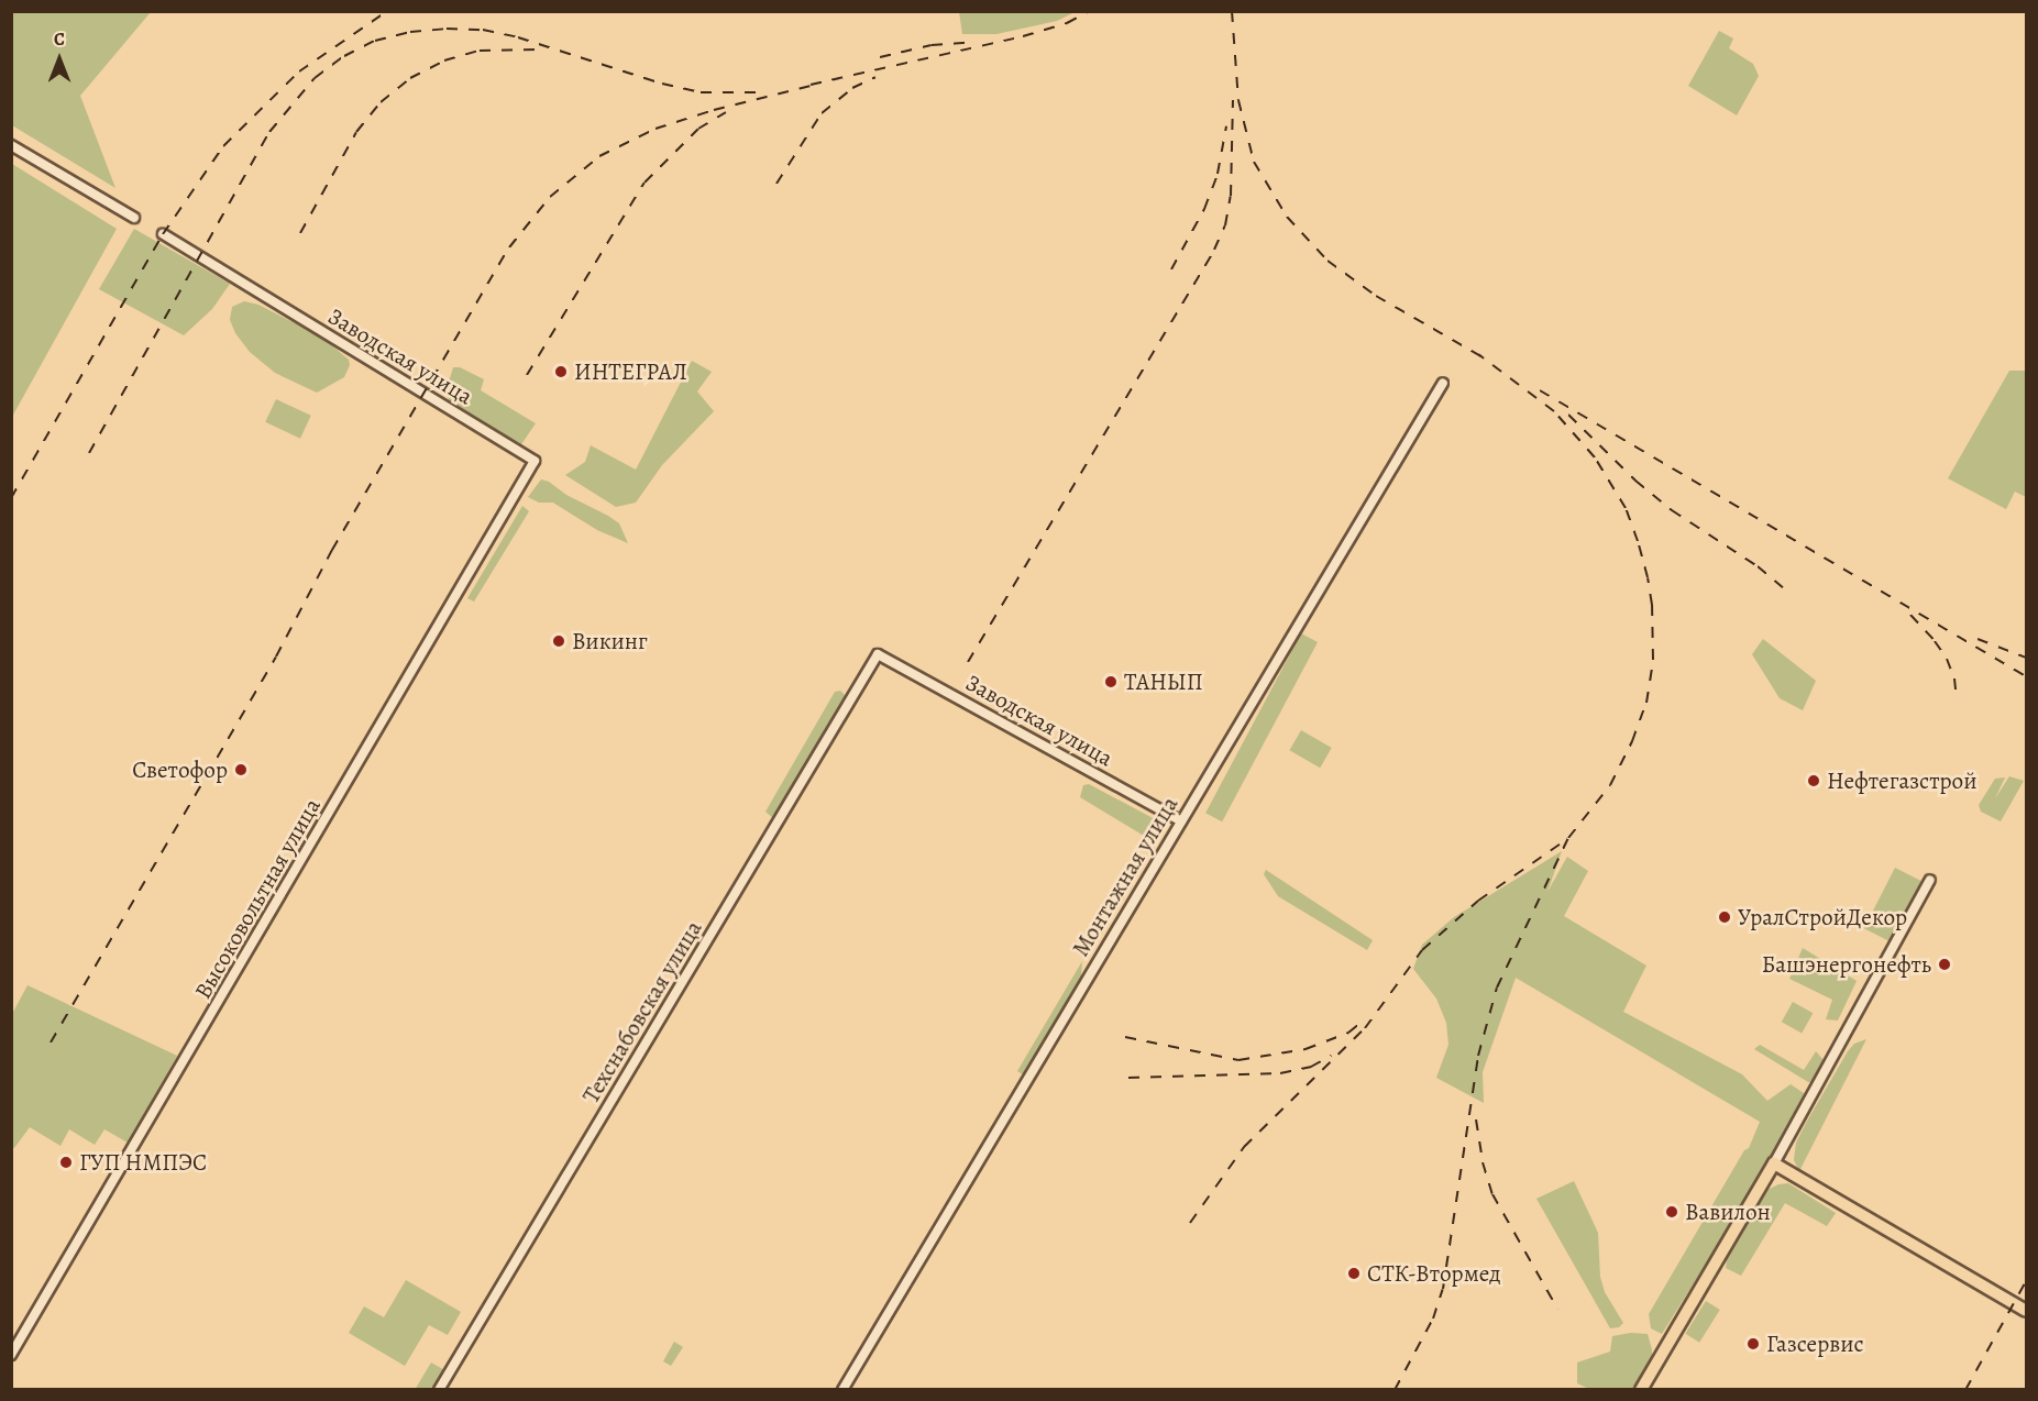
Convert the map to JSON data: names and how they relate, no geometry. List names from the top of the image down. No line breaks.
{"streets":{"street":["Заводская улица","Монтажная улица","Высоковольтная улица","Техснабовская улица"]},"crossings":[["Заводская улица","Монтажная улица"],["Заводская улица","Высоковольтная улица"],["Заводская улица","Техснабовская улица"]],"places":["ИНТЕГРАЛ","Викинг","ТАНЫП","Светофор","Нефтегазстрой","УралСтройДекор","Башэнергонефть","ГУП НМПЭС","Вавилон","СТК-Втормед","Газсервис"],"north":"top"}
